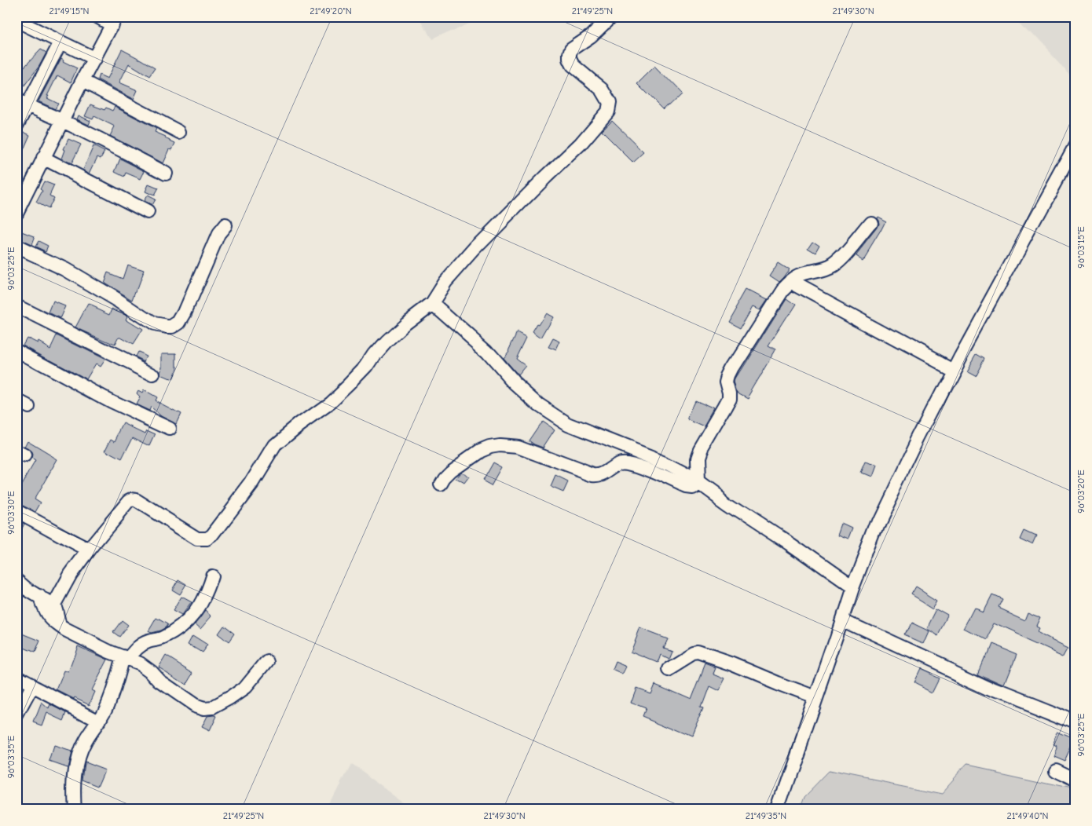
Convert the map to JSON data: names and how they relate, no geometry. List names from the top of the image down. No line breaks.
{"coordinates":["21°49'15\"N","21°49'20\"N","21°49'25\"N","21°49'30\"N","96°03'15\"E","96°03'25\"E","96°03'20\"E","96°03'30\"E","96°03'35\"E","21°49'35\"N","21°49'40\"N"]}
